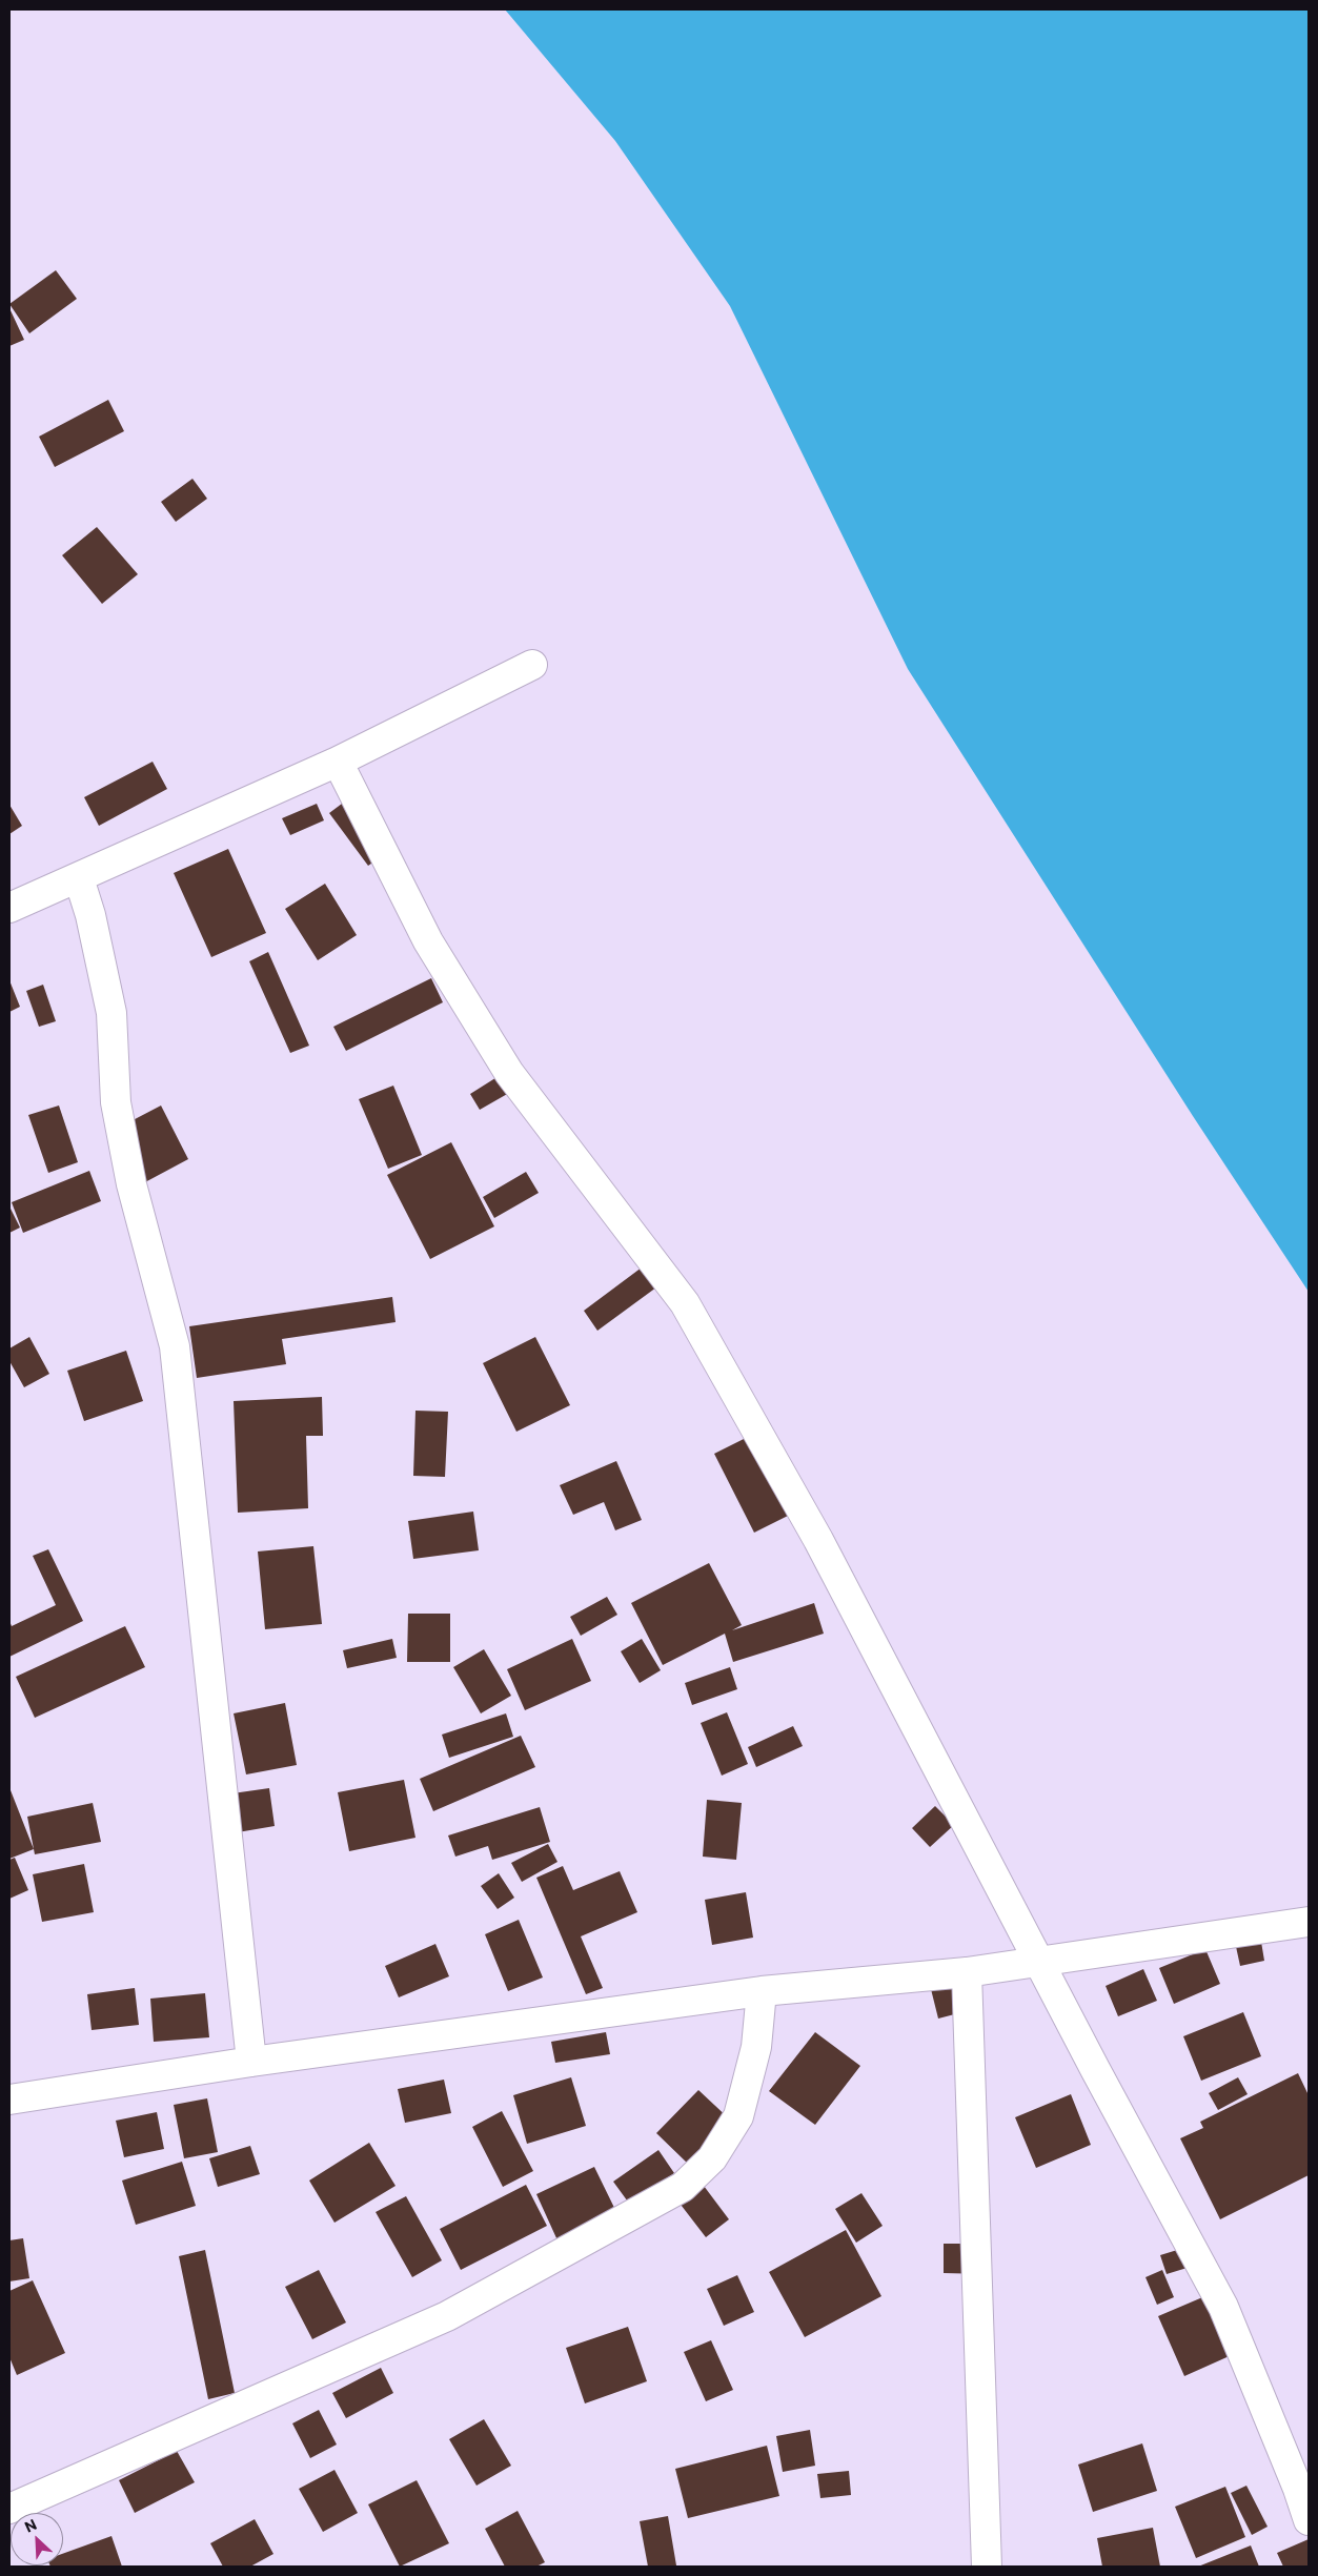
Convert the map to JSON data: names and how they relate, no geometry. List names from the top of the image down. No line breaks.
{"north":"top left"}
